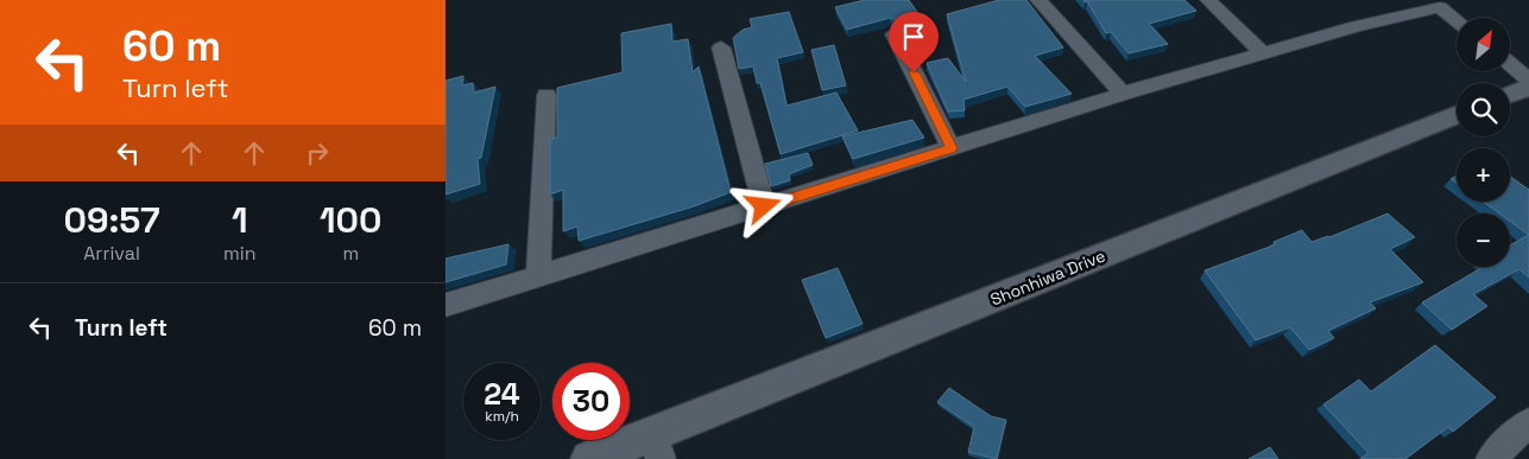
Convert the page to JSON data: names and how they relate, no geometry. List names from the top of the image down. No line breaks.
{"streets":{"street":["Shonhiwa Drive"]},"north":"top right","page":{"turn":["60 m","Turn left"],"map_buttons":["+","−"],"eta":["09:57","Arrival","1","min","100","m"],"list":[{"name":"Turn left","value":"60 m"}],"speed":"24 km/h","limit":"30"}}
